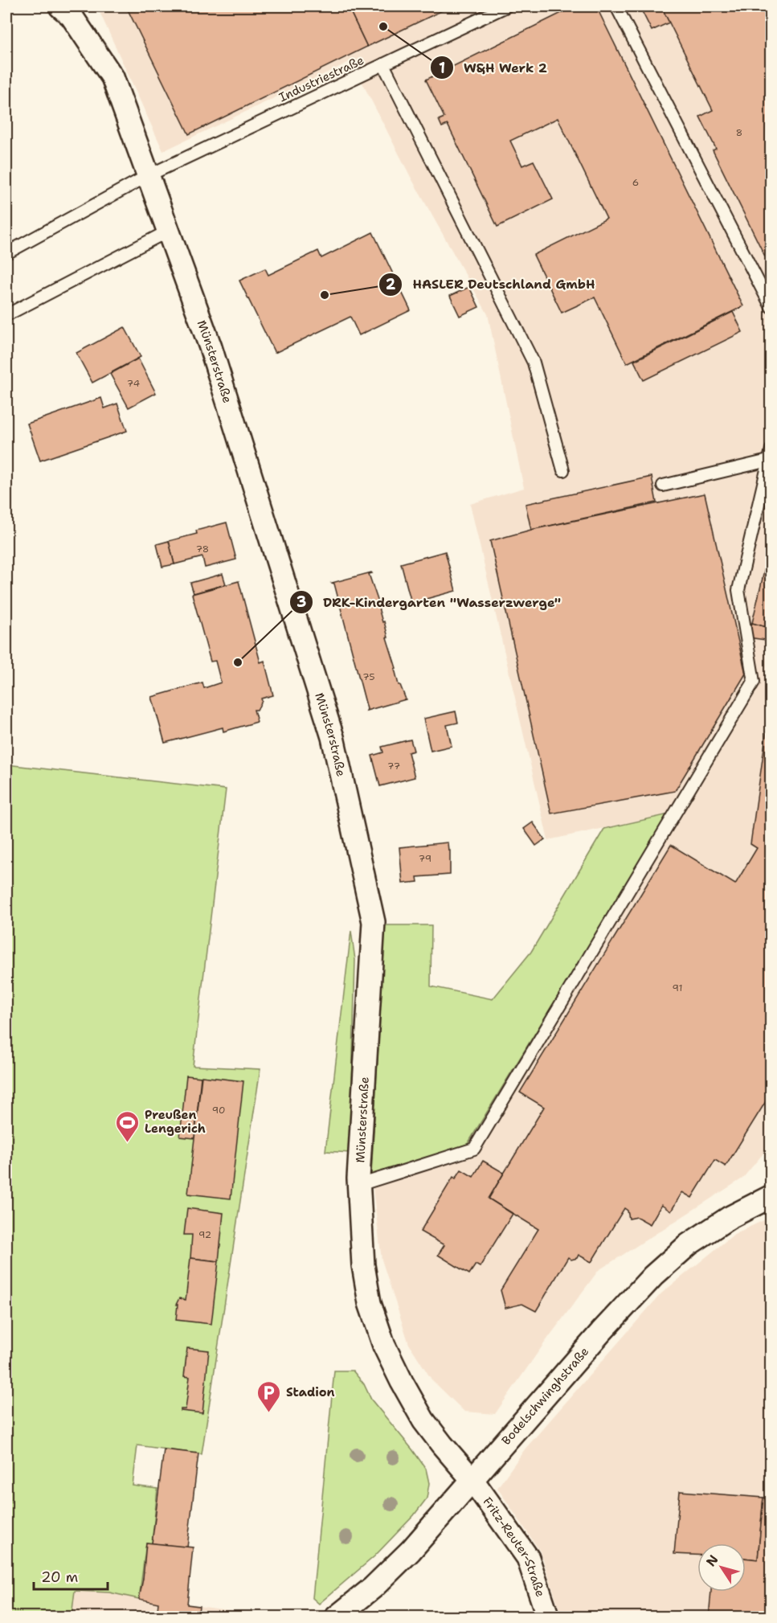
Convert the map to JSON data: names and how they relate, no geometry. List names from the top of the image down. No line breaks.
{"streets":{"street":["Münsterstraße","Bodelschwinghstraße","Fritz-Reuter-Straße"],"lane":["Industriestraße"]},"crossings":[["Industriestraße","Münsterstraße"],["Münsterstraße","Bodelschwinghstraße"],["Münsterstraße","Fritz-Reuter-Straße"],["Bodelschwinghstraße","Fritz-Reuter-Straße"]],"places":{"other":["W&H Werk 2","HASLER Deutschland GmbH","DRK-Kindergarten \"Wasserzwerge\""],"sports":["Preußen Lengerich"],"parking":["Stadion"]},"house_numbers":["8","6","74","78","75","77","79","91","90","92"],"scale_bar":"20 m","north":"top left"}
